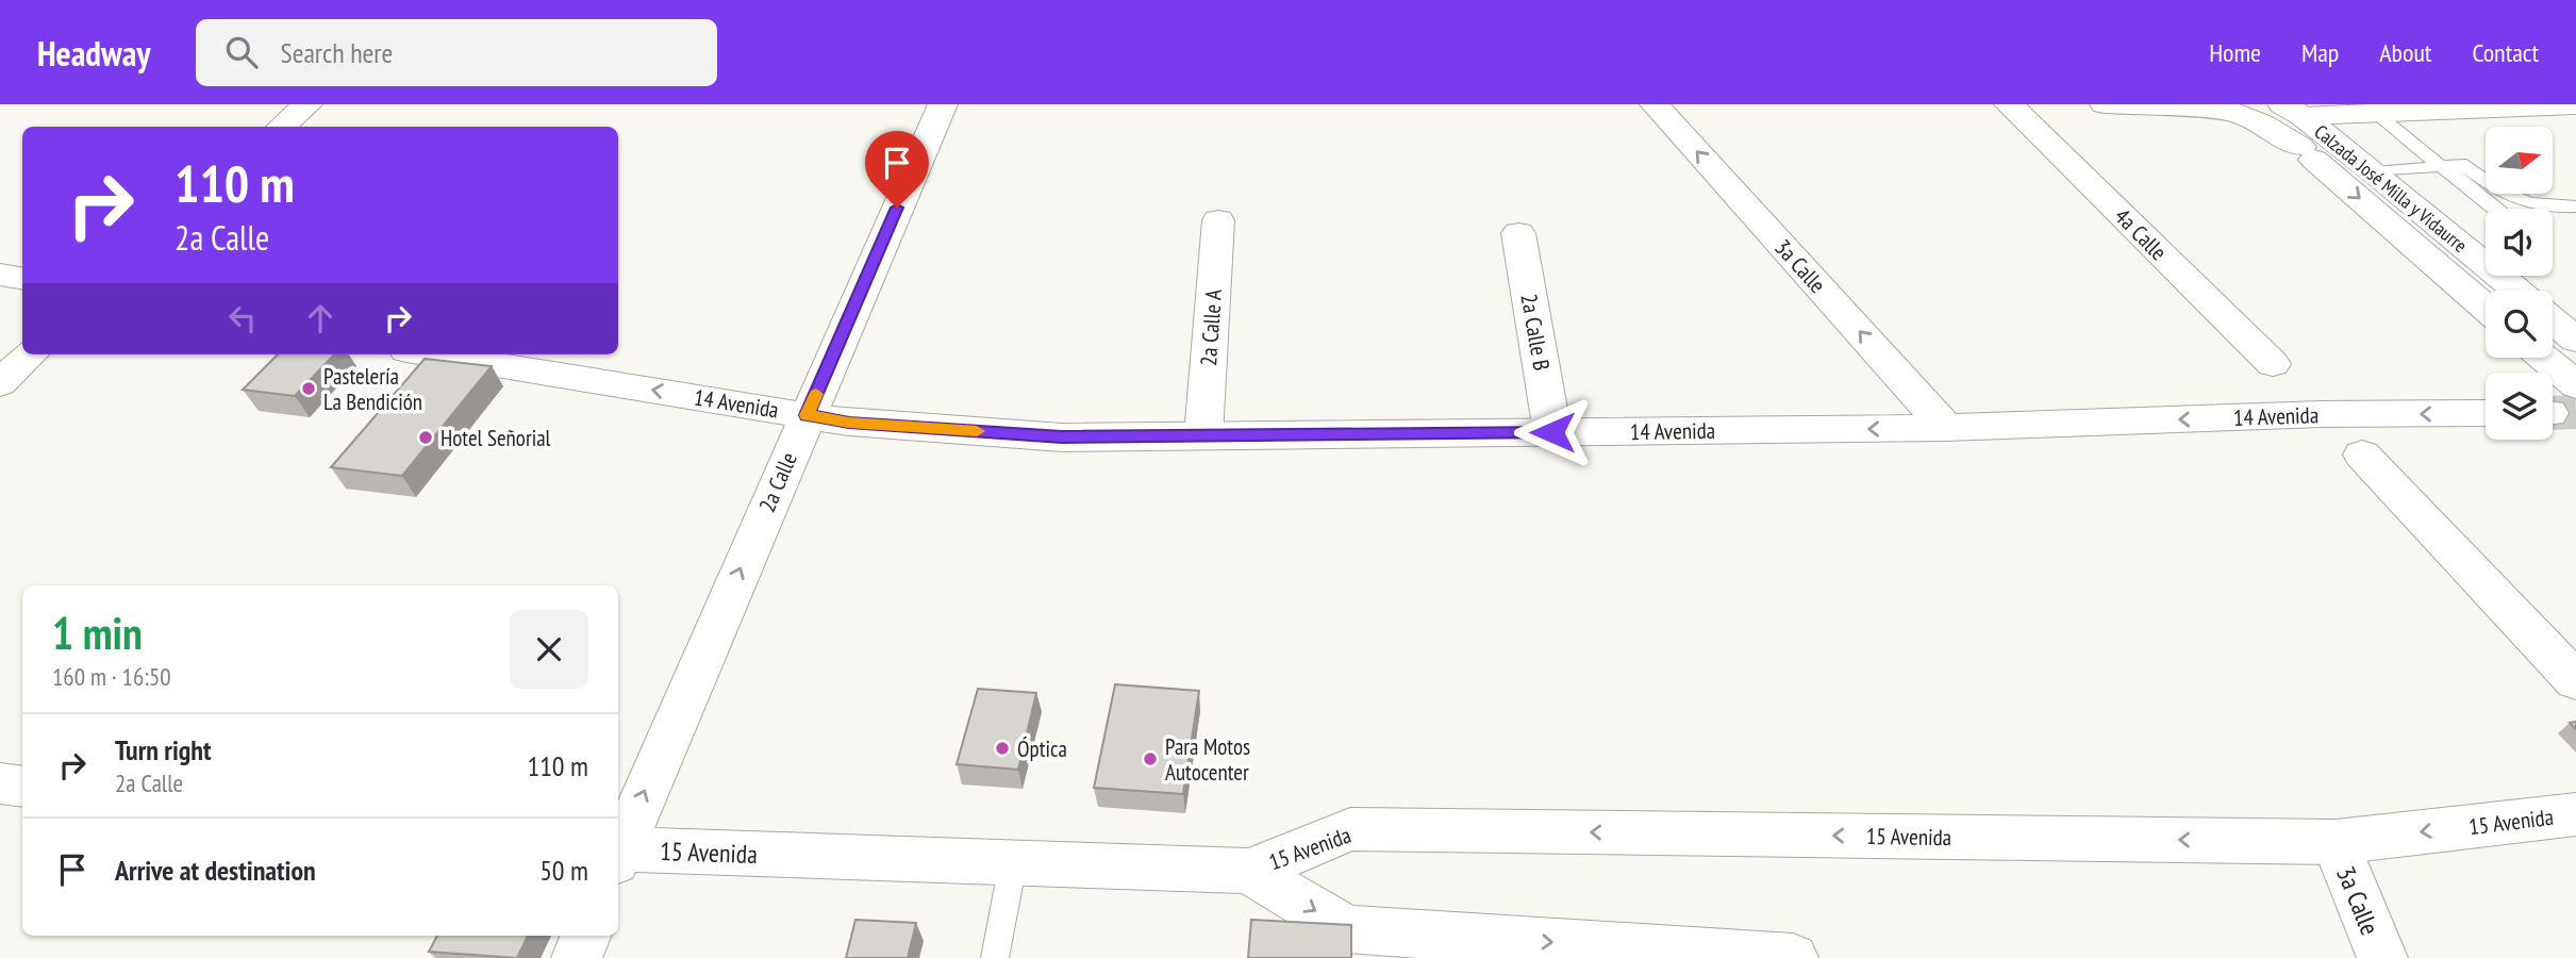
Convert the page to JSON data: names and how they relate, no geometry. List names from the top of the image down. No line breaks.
{"streets":{"main road":["Calzada José Milla y Vidaurre","4a Calle","3a Calle","2a Calle A","2a Calle B","14 Avenida","2a Calle","15 Avenida"]},"crossings":[["3a Calle","14 Avenida"],["3a Calle","15 Avenida"],["2a Calle A","14 Avenida"],["2a Calle B","14 Avenida"],["14 Avenida","2a Calle"]],"one_way":["3a Calle","14 Avenida","2a Calle"],"places":["Pastelería La Bendición","Hotel Señorial","Óptica","Para Motos Autocenter"],"north":"right","page":{"header":"Headway","search":"Search here","nav":["Home","Map","About","Contact"],"turn":["110 m","2a Calle"],"heading":["1 min","160 m · 16:50"],"list":[{"name":"Turn right","note":"2a Calle","value":"110 m"},{"name":"Arrive at destination","value":"50 m"}]}}
